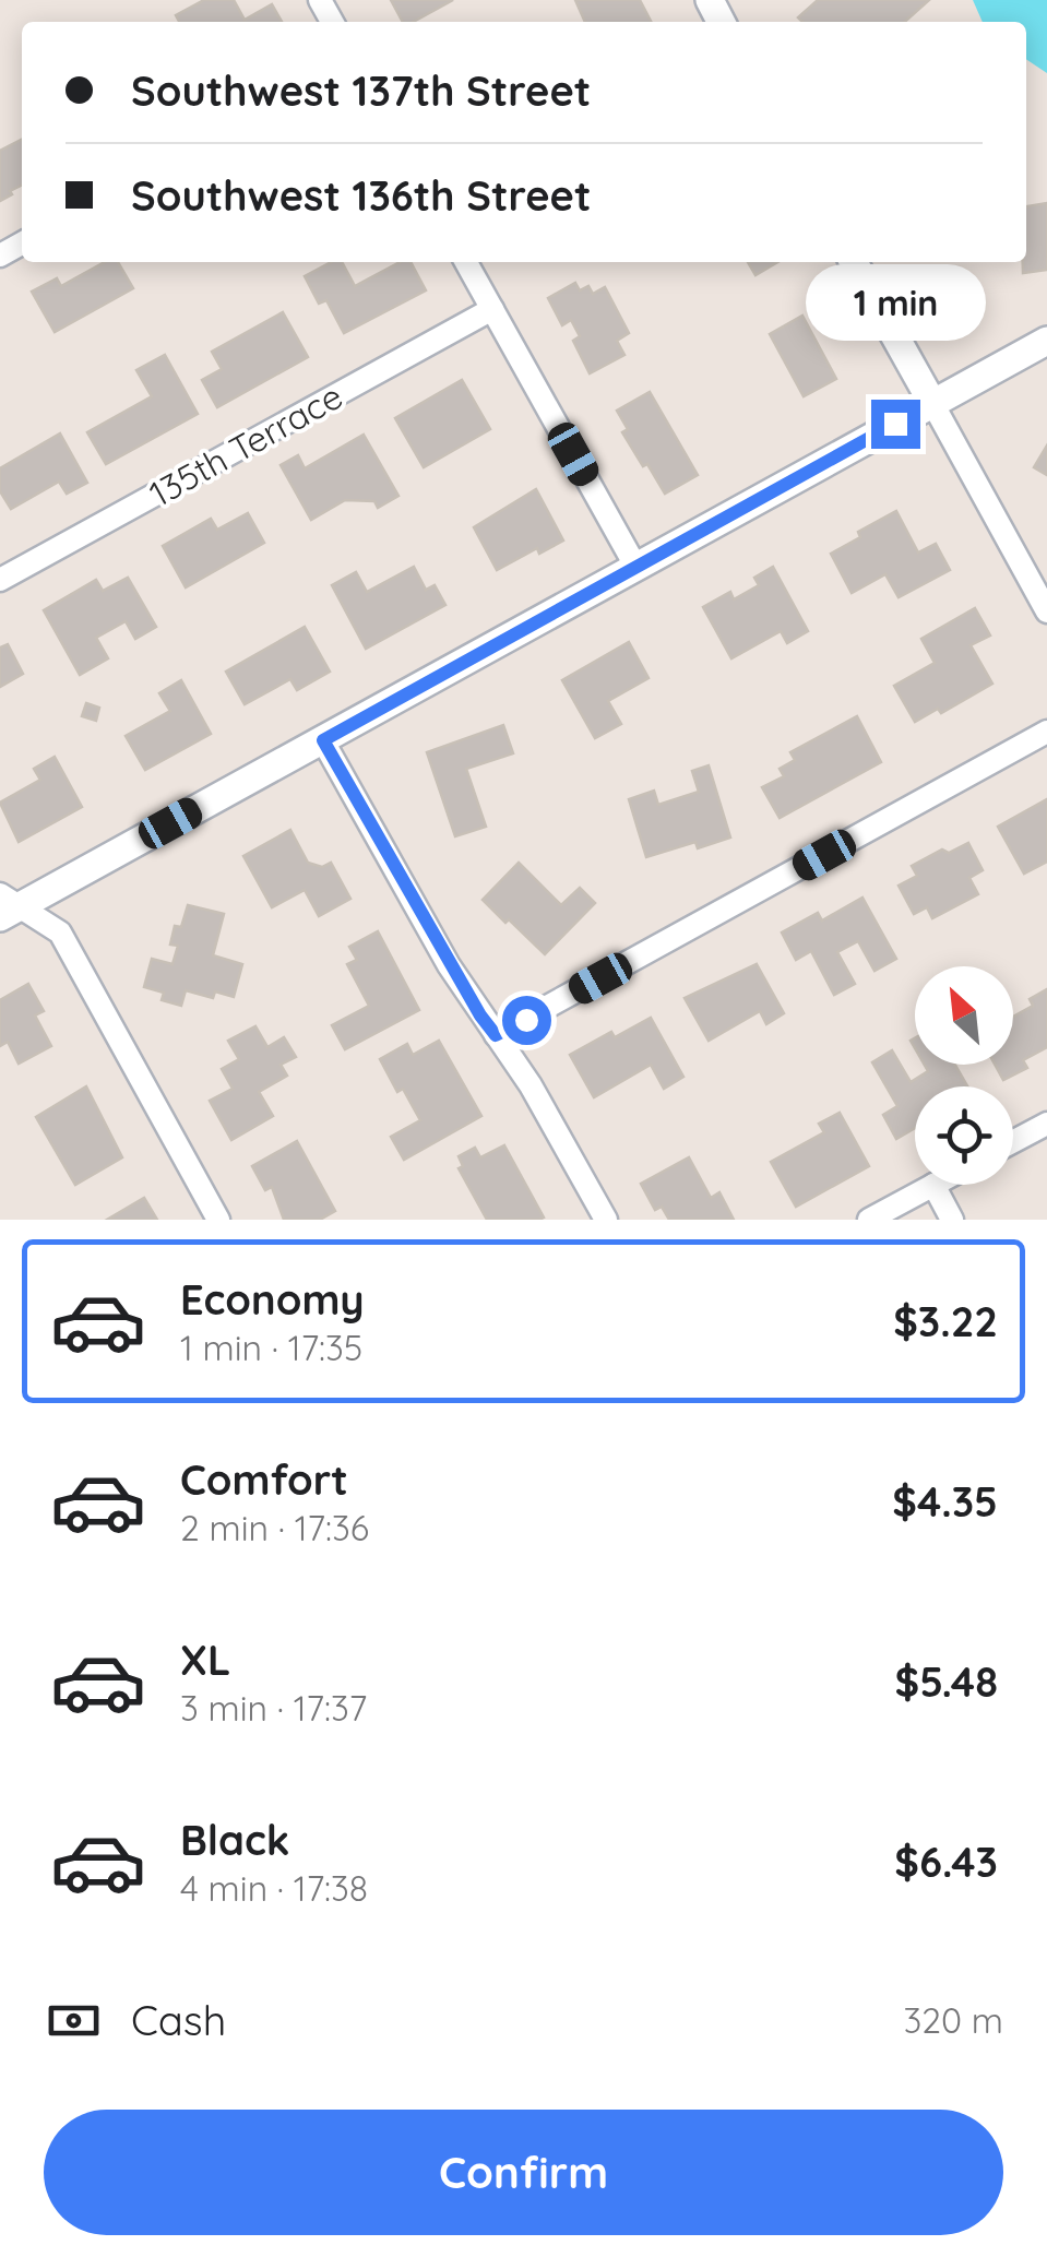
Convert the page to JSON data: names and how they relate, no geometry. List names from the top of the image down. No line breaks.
{"streets":{"street":["135th Terrace"]},"north":"top left","page":{"banner":["Southwest 137th Street","Southwest 136th Street"],"bubble":"1 min","list":[{"name":"Economy","note":"1 min · 17:35","value":"$3.22"},{"name":"Comfort","note":"2 min · 17:36","value":"$4.35"},{"name":"XL","note":"3 min · 17:37","value":"$5.48"},{"name":"Black","note":"4 min · 17:38","value":"$6.43"}],"pay":["Cash","320 m"],"buttons":"Confirm"}}
